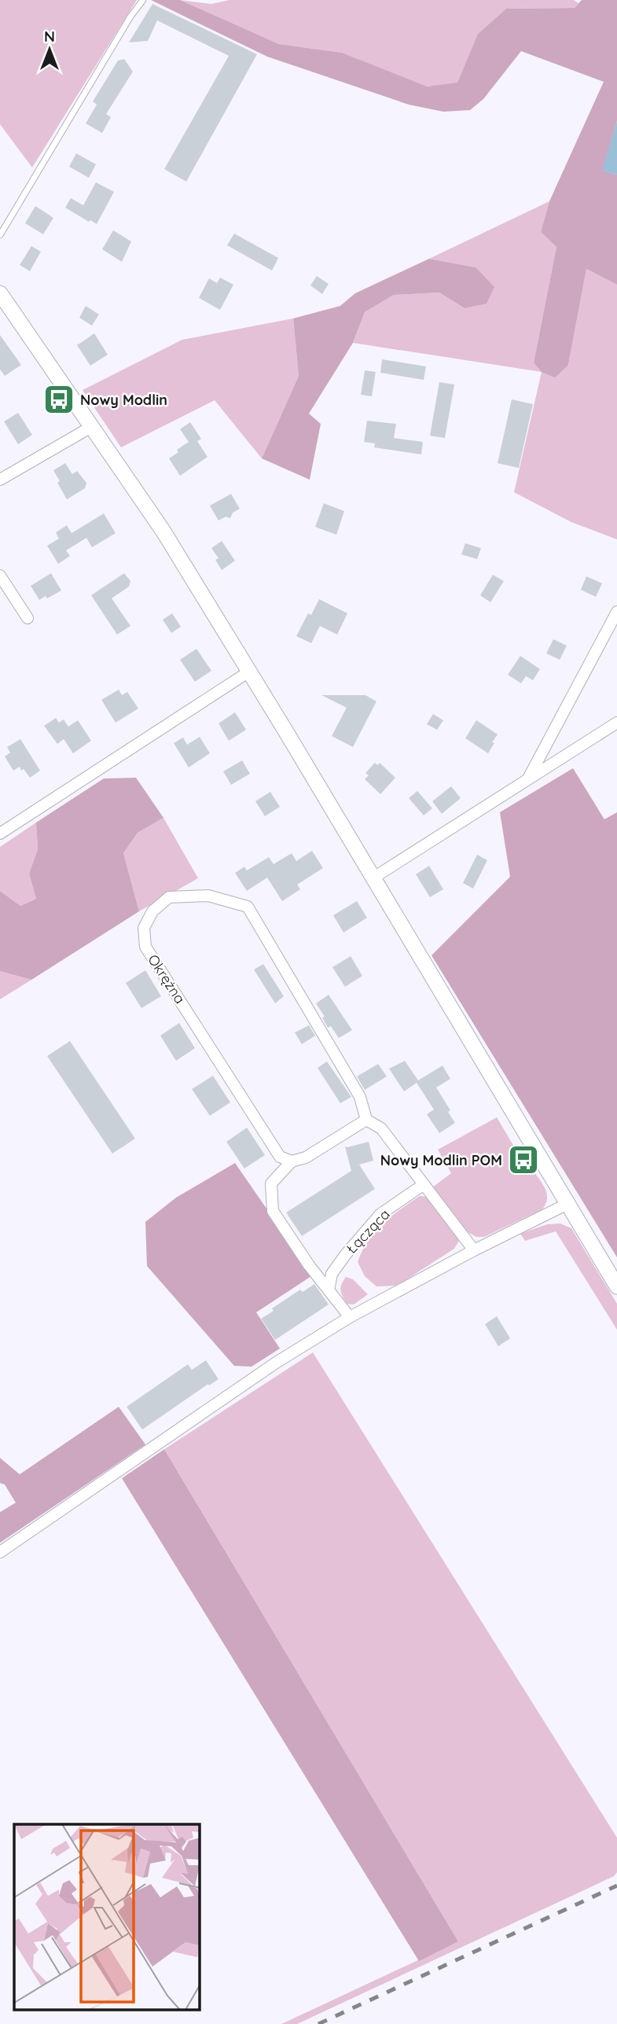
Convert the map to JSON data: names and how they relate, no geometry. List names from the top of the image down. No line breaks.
{"streets":{"street":["Okrężna","Łącząca"]},"places":{"bus stop":["Nowy Modlin","Nowy Modlin POM"]},"north":"top"}
